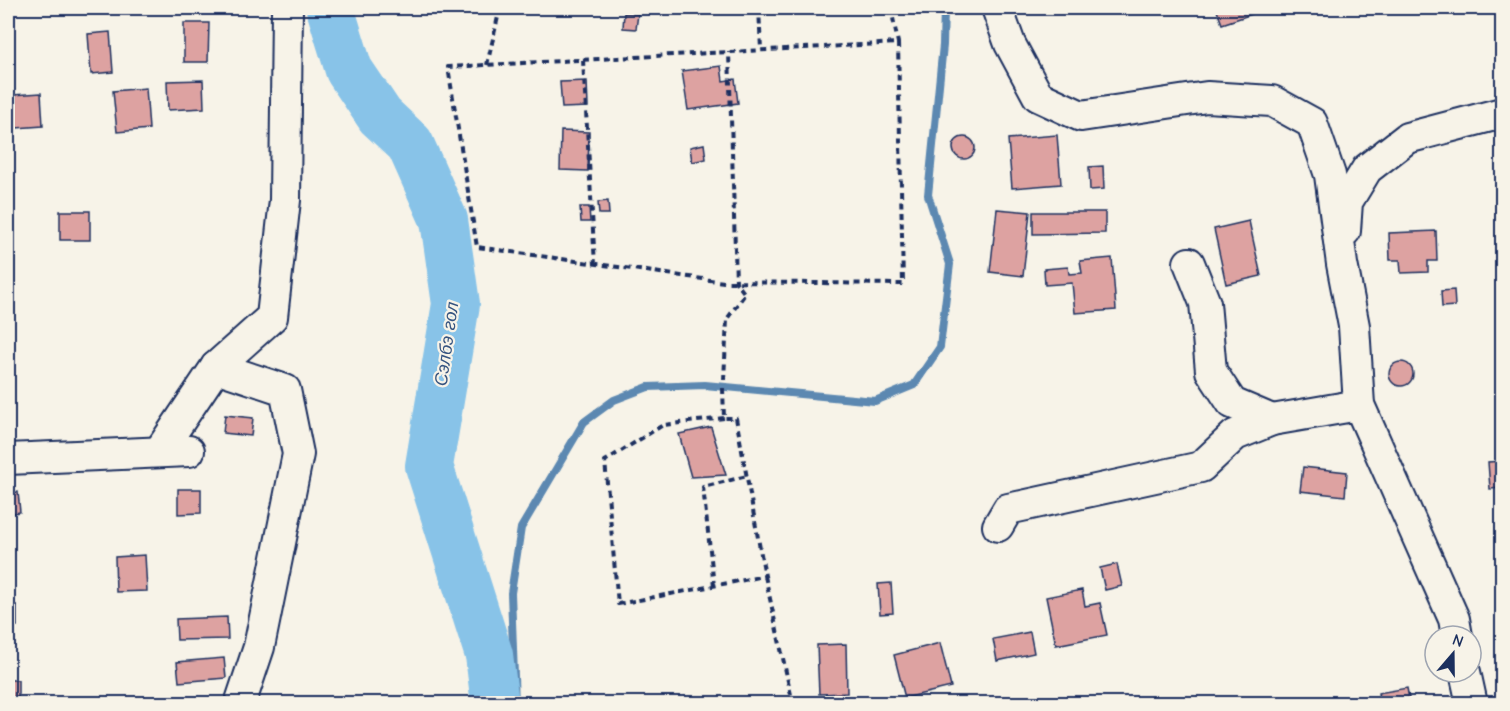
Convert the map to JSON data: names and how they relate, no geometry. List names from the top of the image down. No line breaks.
{"water":["Сэлбэ гол"],"north":"top"}
